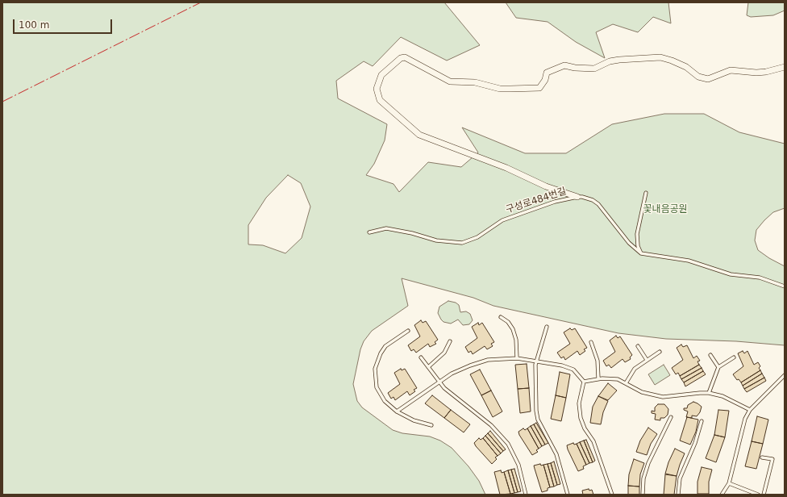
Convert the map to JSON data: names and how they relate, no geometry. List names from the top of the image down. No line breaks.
{"streets":{"lane":["구성로484번길"]},"parks":["꽃내음공원"],"scale_bar":"100 m"}
